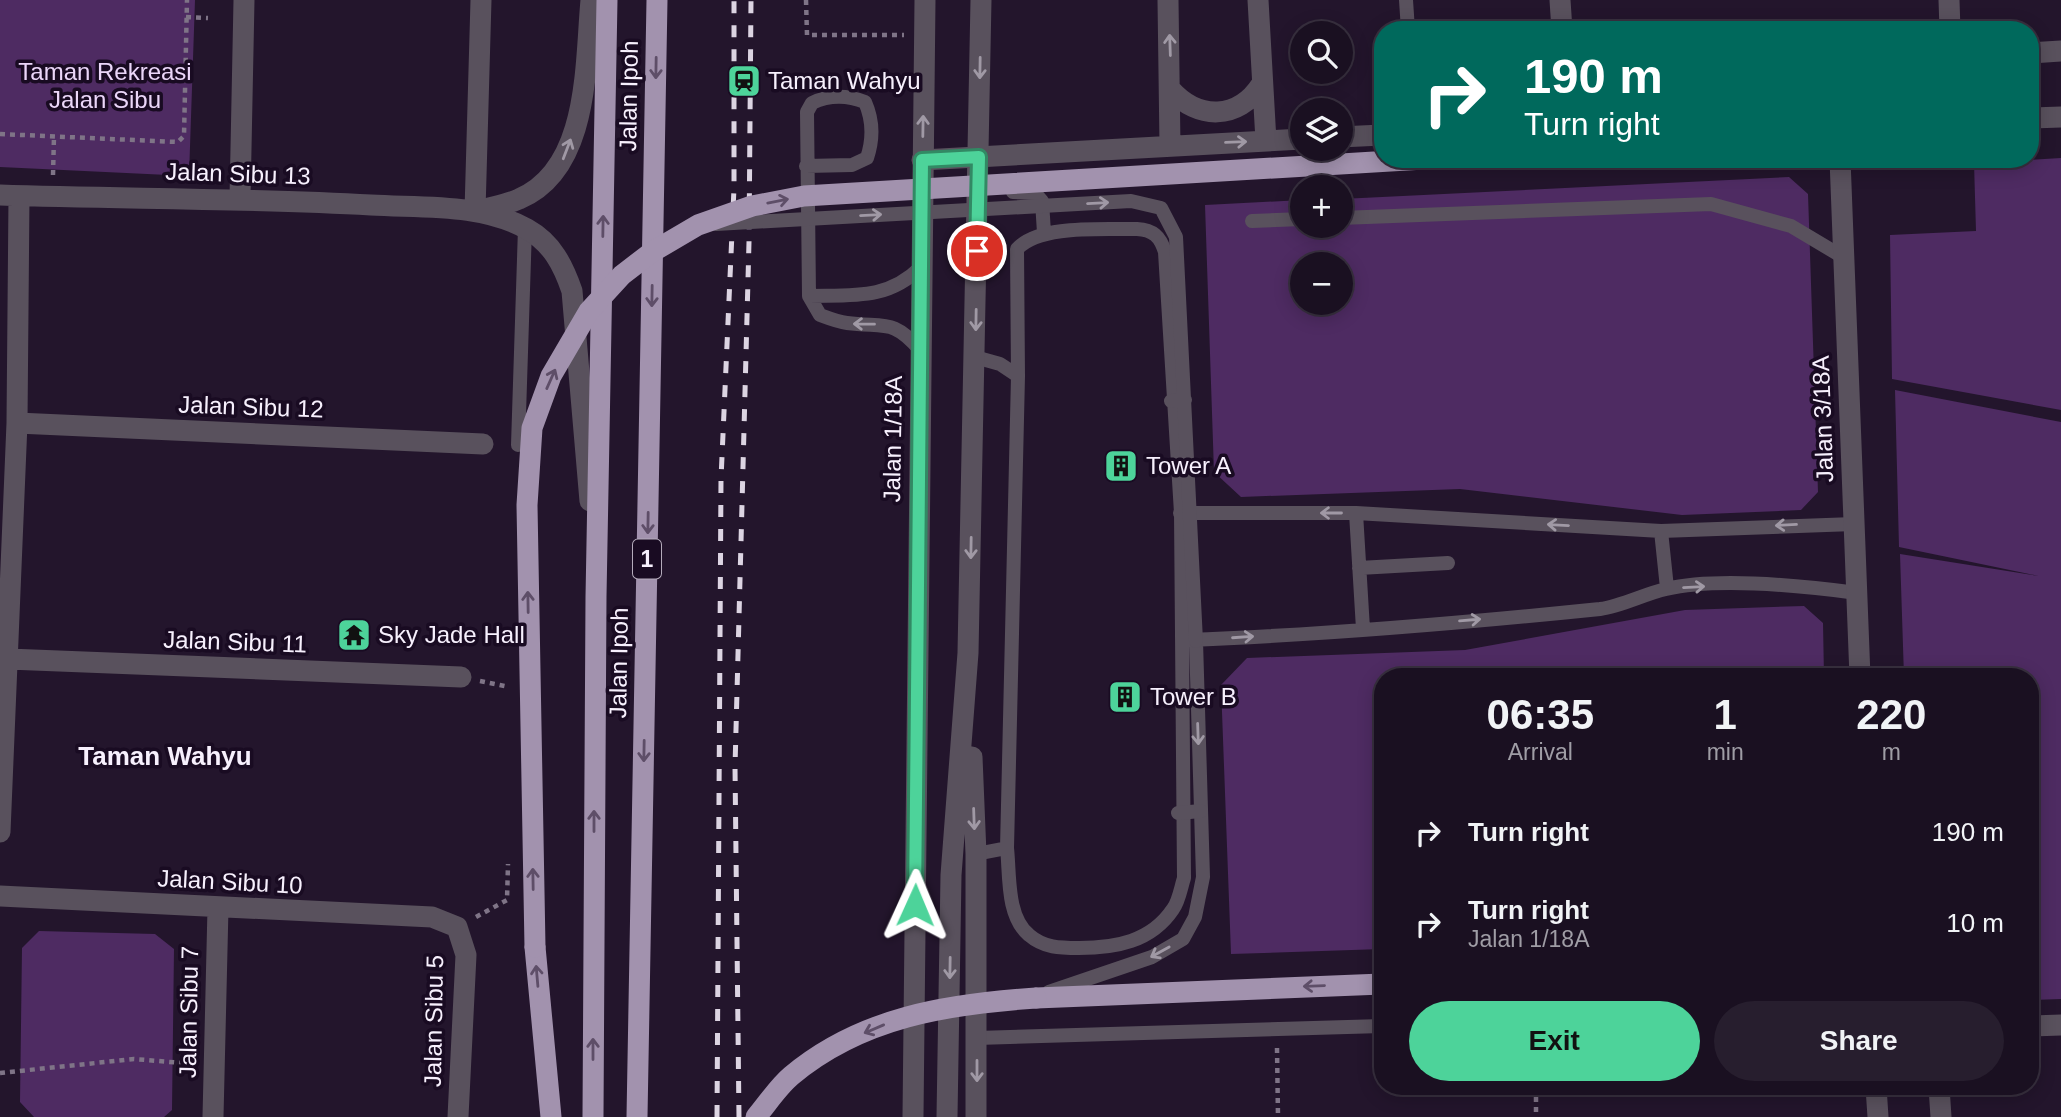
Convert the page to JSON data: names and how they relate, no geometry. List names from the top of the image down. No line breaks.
{"streets":{"highway":["Jalan Ipoh","1"],"street":["Jalan Sibu 13","Jalan Sibu 12","Jalan 3/18A","Jalan 1/18A","Jalan Sibu 11","Jalan Sibu 10","Jalan Sibu 7","Jalan Sibu 5"]},"crossings":[["Jalan Ipoh","Jalan Sibu 13"],["Jalan Sibu 10","Jalan Sibu 7"],["Jalan Sibu 10","Jalan Sibu 5"]],"districts":["Taman Wahyu"],"parks":["Taman Rekreasi Jalan Sibu"],"places":{"station":["Taman Wahyu"],"building":["Tower A","Tower B"],"temple":["Sky Jade Hall"]},"page":{"map_buttons":["+","−"],"turn":["190 m","Turn right"],"eta":["06:35","Arrival","1","min","220","m"],"list":[{"name":"Turn right","value":"190 m"},{"name":"Turn right","note":"Jalan 1/18A","value":"10 m"}],"buttons":["Exit","Share"]}}
